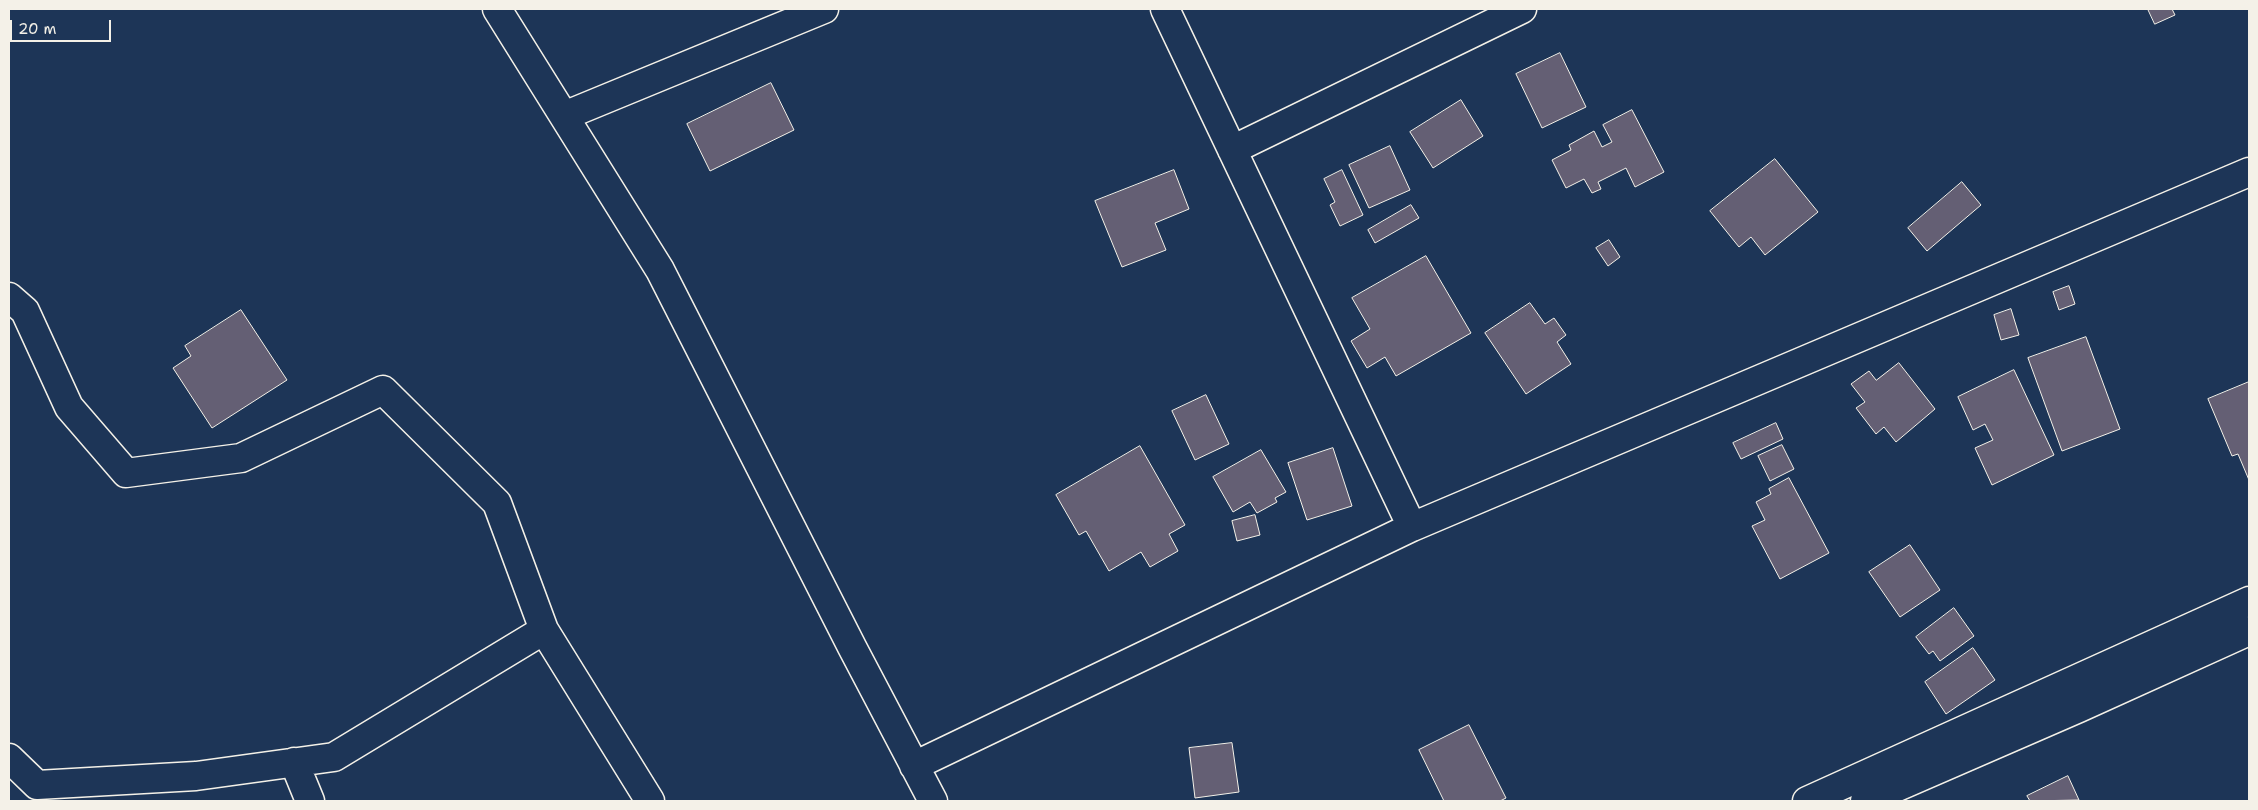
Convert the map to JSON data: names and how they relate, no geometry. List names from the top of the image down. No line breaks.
{"scale_bar":"20 m"}
